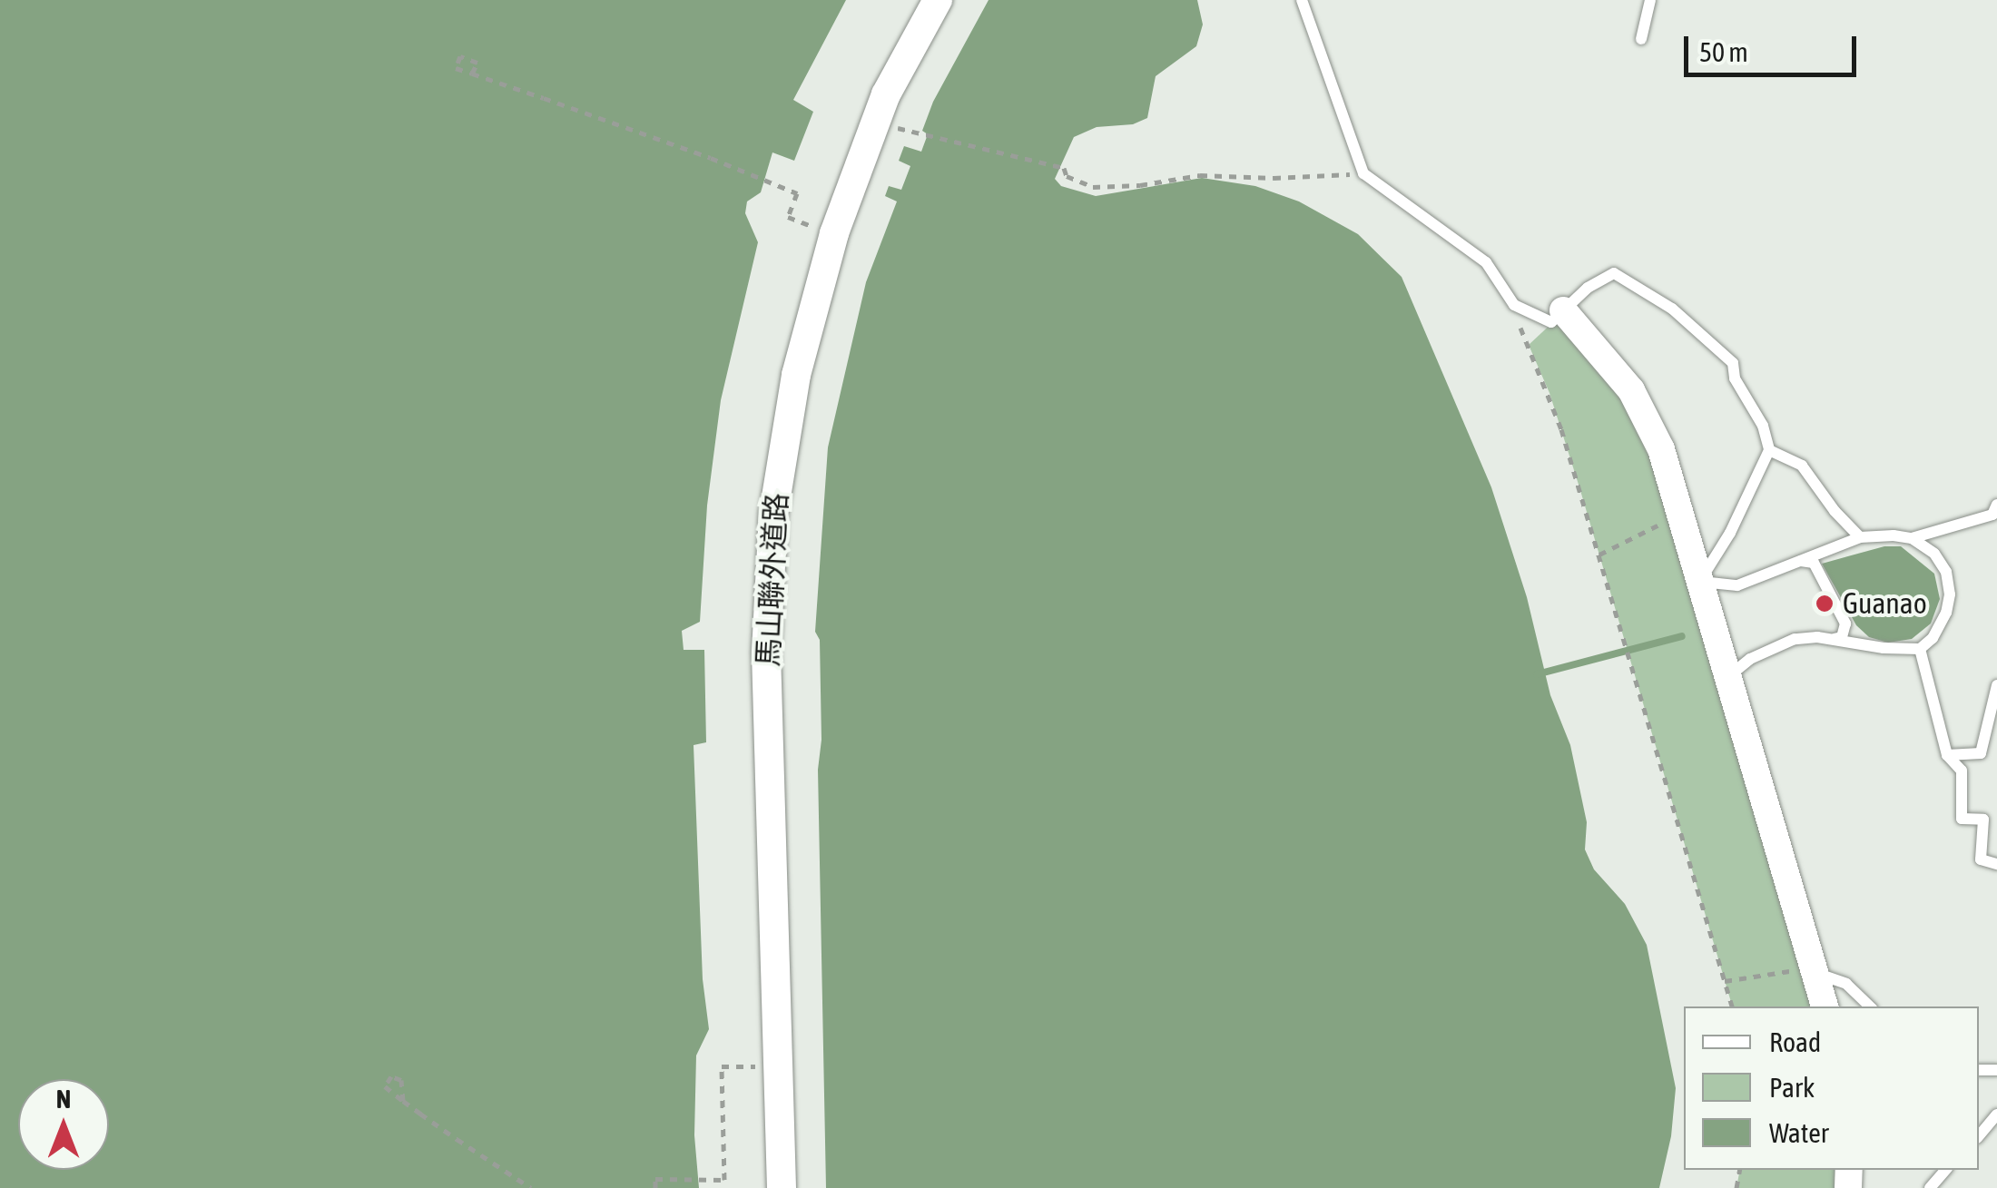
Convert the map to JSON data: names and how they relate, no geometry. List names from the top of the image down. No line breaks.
{"streets":{"main road":["馬山聯外道路"]},"places":["Guanao"],"legend":["Road","Park","Water"],"scale_bar":"50 m","north":"top"}
